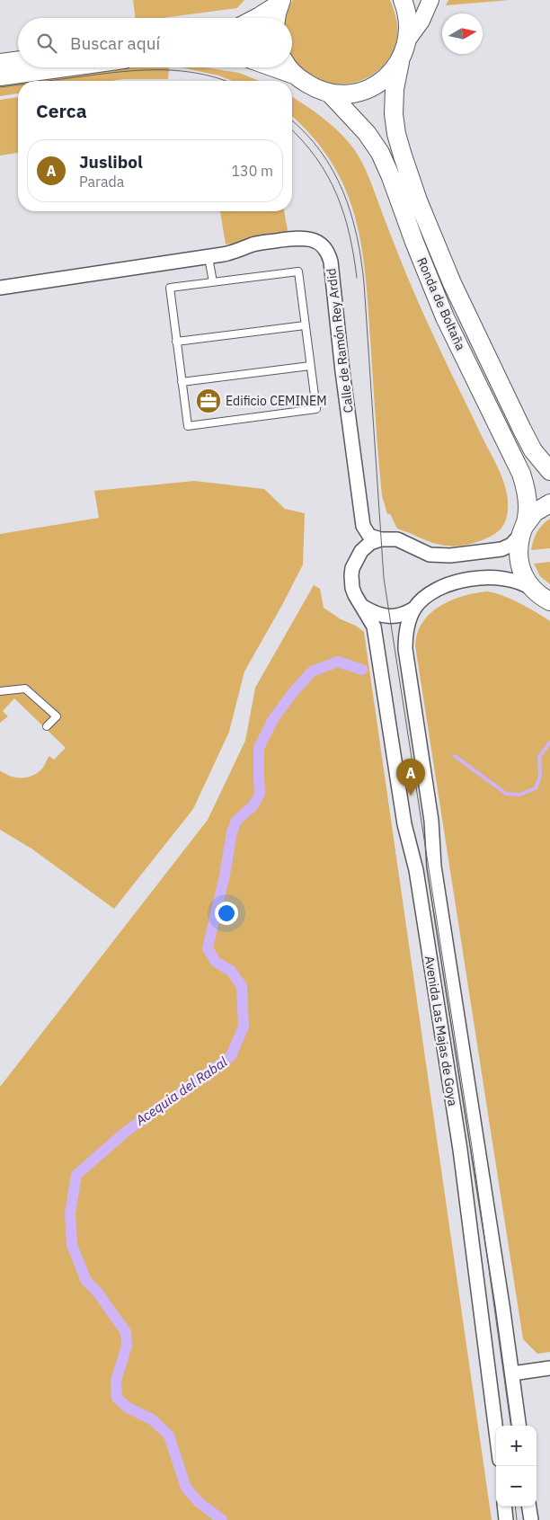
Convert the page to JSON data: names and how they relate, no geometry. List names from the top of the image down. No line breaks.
{"streets":{"main road":["Ronda de Boltaña"],"street":["Calle de Ramón Rey Ardid","Avenida Las Majas de Goya"]},"crossings":[["Ronda de Boltaña","Avenida Las Majas de Goya"],["Calle de Ramón Rey Ardid","Avenida Las Majas de Goya"]],"water":["Acequia del Rabal"],"places":{"office":["Edificio CEMINEM"]},"north":"right","page":{"search":"Buscar aquí","heading":"Cerca","list":[{"mark":"A","name":"Juslibol","note":"Parada","value":"130 m"}],"pins":"A","map_buttons":["+","−"]}}
